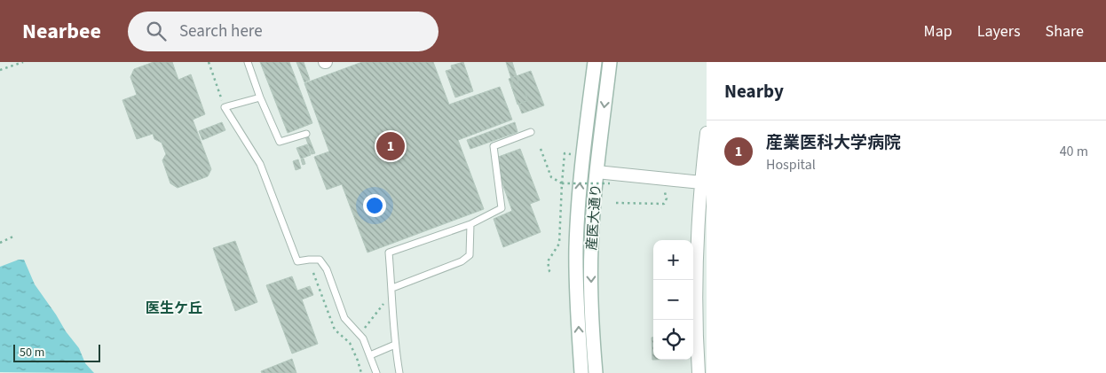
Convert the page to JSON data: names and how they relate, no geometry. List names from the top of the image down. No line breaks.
{"streets":{"street":["産医大通り"]},"districts":["医生ケ丘"],"scale_bar":"50 m","page":{"header":"Nearbee","search":"Search here","nav":["Map","Layers","Share"],"heading":"Nearby","list":[{"mark":"1","name":"産業医科大学病院","note":"Hospital","value":"40 m"}],"pins":"1","map_buttons":["+","−"],"scale":"50 m"}}
